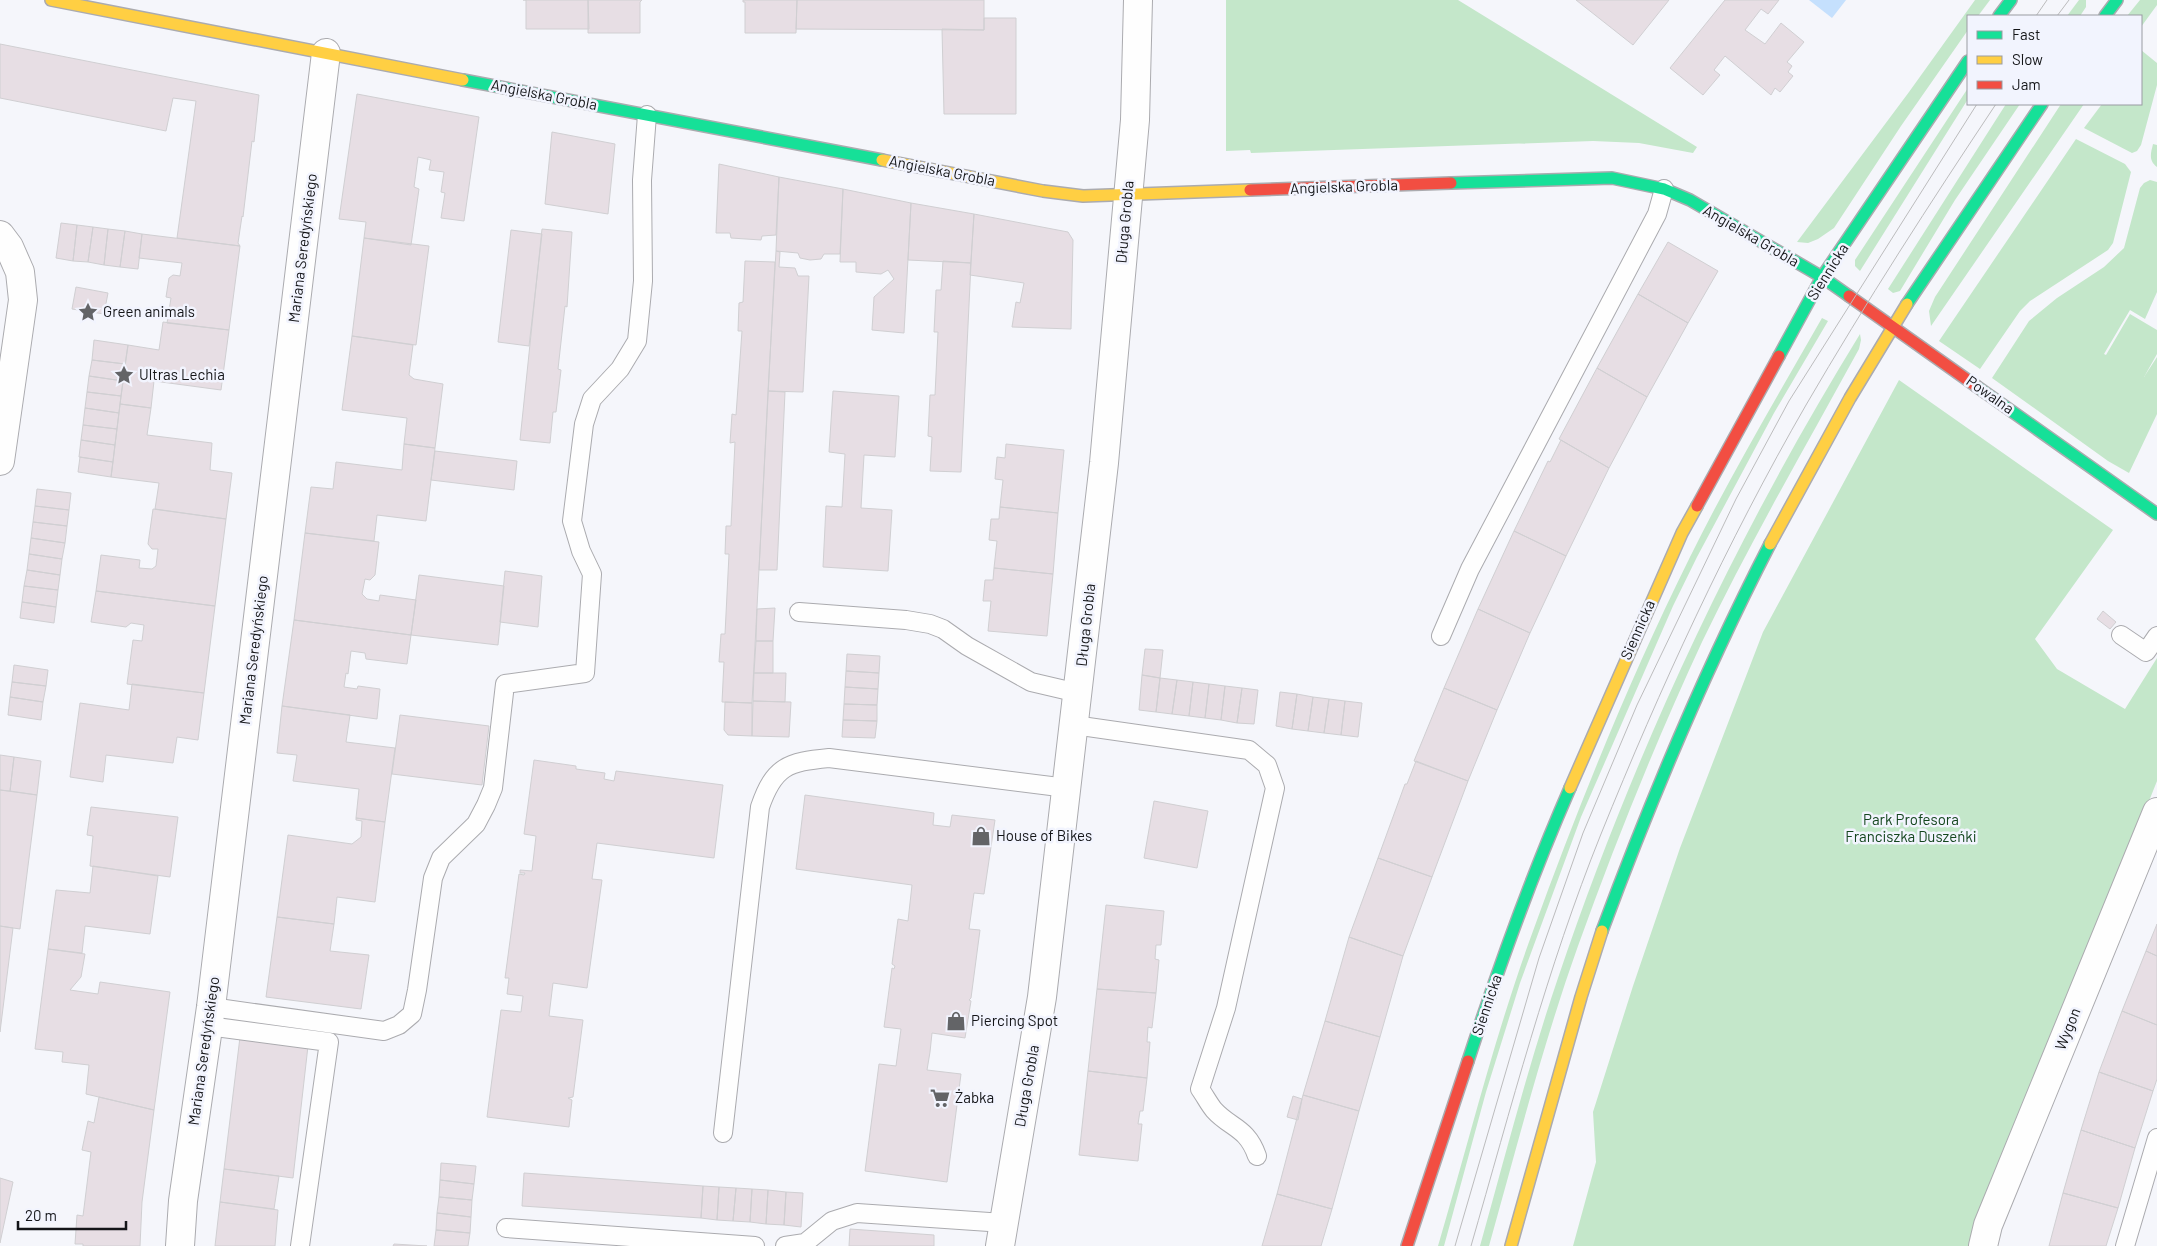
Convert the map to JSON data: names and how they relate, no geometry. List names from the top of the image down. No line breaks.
{"streets":{"street":["Angielska Grobla","Długa Grobla","Mariana Seredyńskiego","Siennicka","Powalna","Wygon"]},"crossings":[["Angielska Grobla","Długa Grobla"],["Angielska Grobla","Mariana Seredyńskiego"],["Angielska Grobla","Siennicka"],["Angielska Grobla","Powalna"],["Siennicka","Powalna"]],"parks":["Park Profesora Franciszka Duszeńki"],"places":{"place":["Green animals","Ultras Lechia"],"shop":["House of Bikes","Piercing Spot"],"supermarket":["Żabka"]},"legend":["Fast","Slow","Jam"],"scale_bar":"20 m"}
